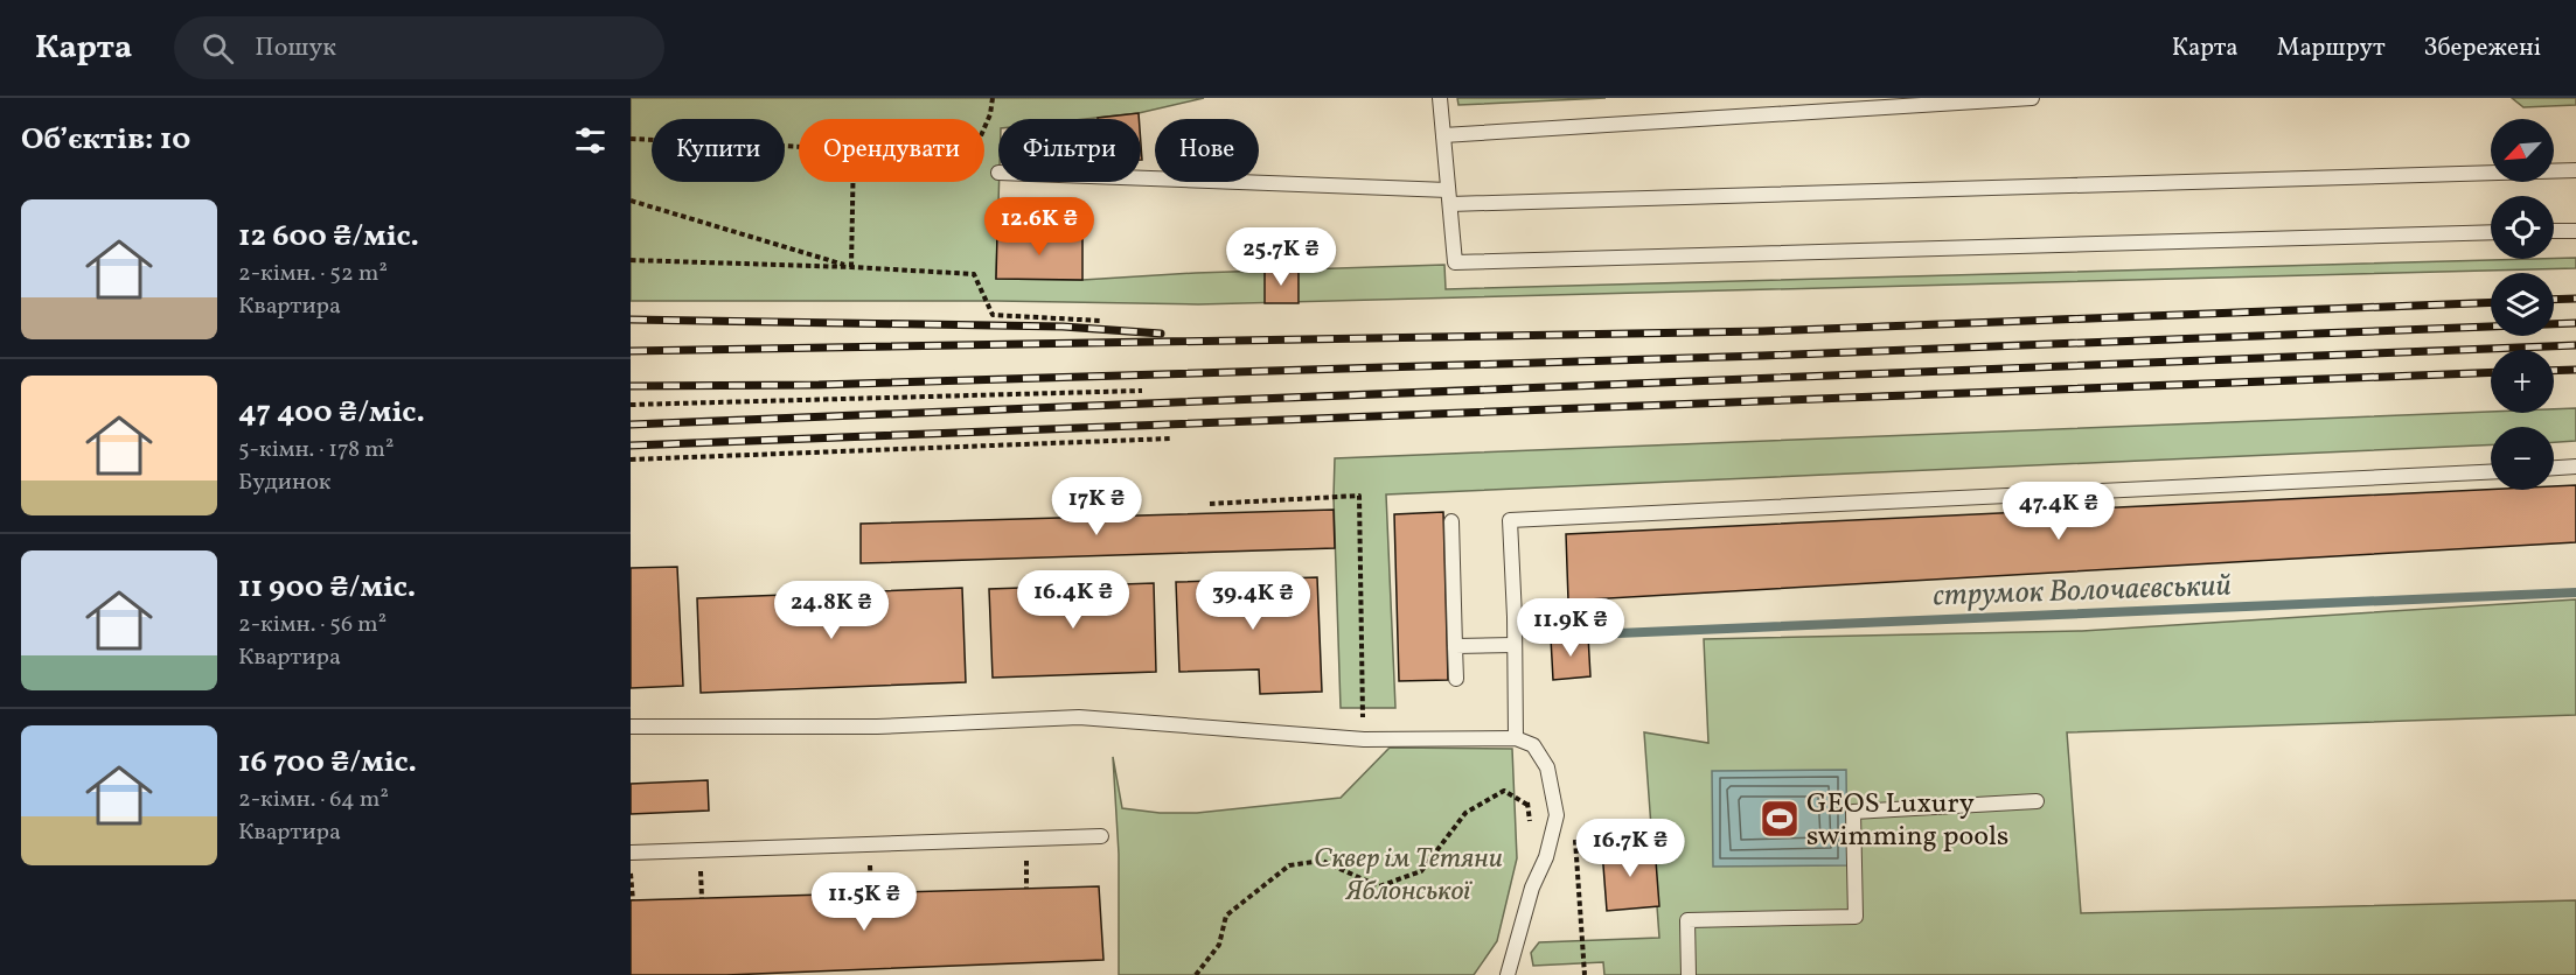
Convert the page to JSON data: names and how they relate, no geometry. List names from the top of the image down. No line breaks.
{"water":["струмок Волочаєвський"],"parks":["Сквер ім Тетяни Яблонської"],"places":{"sports":["GEOS Luxury swimming pools"]},"north":"bottom left","page":{"header":"Карта","search":"Пошук","nav":["Карта","Маршрут","Збережені"],"heading":"Об’єктів: 10","map_buttons":["+","−"],"chip":["Купити","Орендувати","Фільтри","Нове"],"list":[{"name":"12 600 ₴/міс.","note":"2-кімн. · 52 m² · Квартира"},{"name":"47 400 ₴/міс.","note":"5-кімн. · 178 m² · Будинок"},{"name":"11 900 ₴/міс.","note":"2-кімн. · 56 m² · Квартира"},{"name":"16 700 ₴/міс.","note":"2-кімн. · 64 m² · Квартира"}],"price":["12.6K ₴","25.7K ₴","17K ₴","47.4K ₴","16.4K ₴","39.4K ₴","24.8K ₴","11.9K ₴","16.7K ₴","11.5K ₴"]}}
